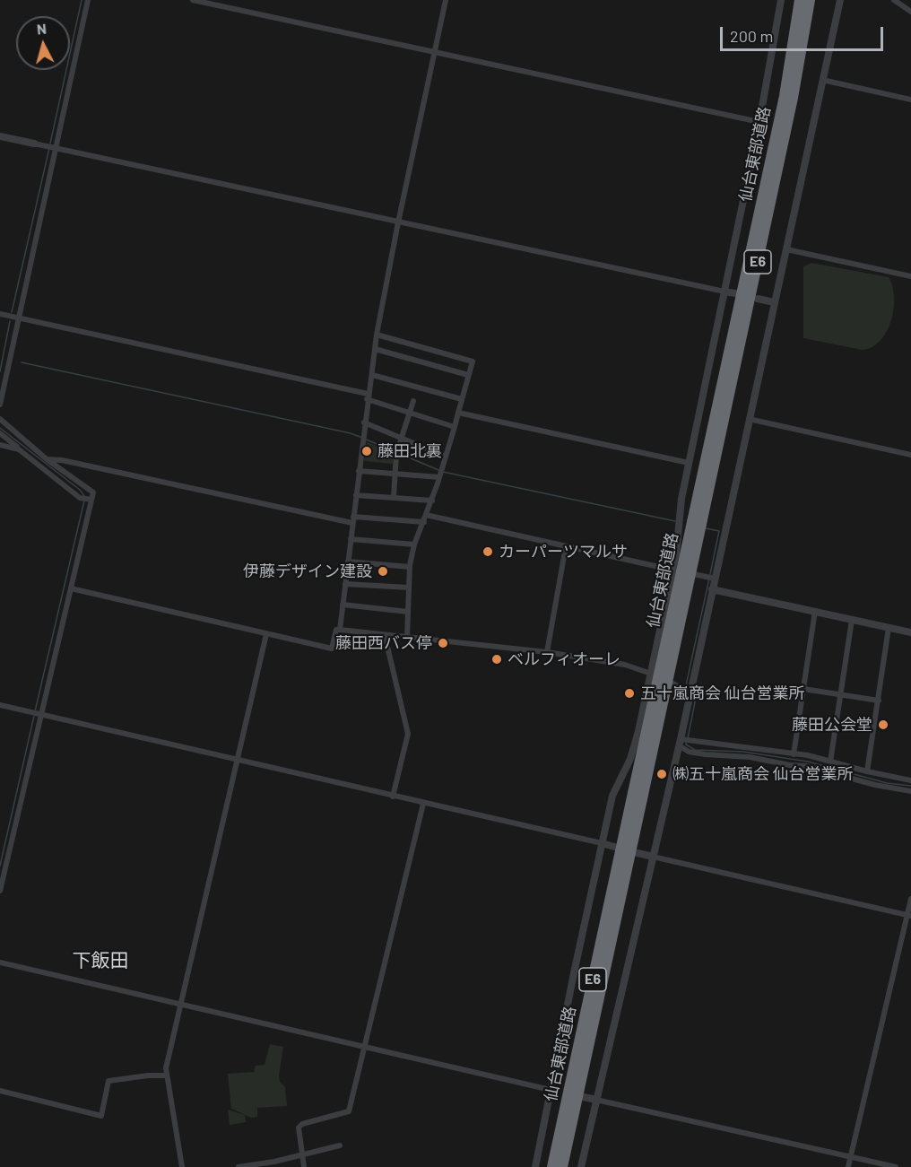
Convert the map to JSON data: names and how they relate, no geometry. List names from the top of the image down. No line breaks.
{"streets":{"highway":["仙台東部道路","E6"]},"districts":["下飯田"],"places":["藤田北裏","カーパーツマルサ","伊藤デザイン建設","藤田西バス停","ベルフィオーレ","五十嵐商会 仙台営業所","藤田公会堂","㈱五十嵐商会 仙台営業所"],"scale_bar":"200 m","north":"top"}
